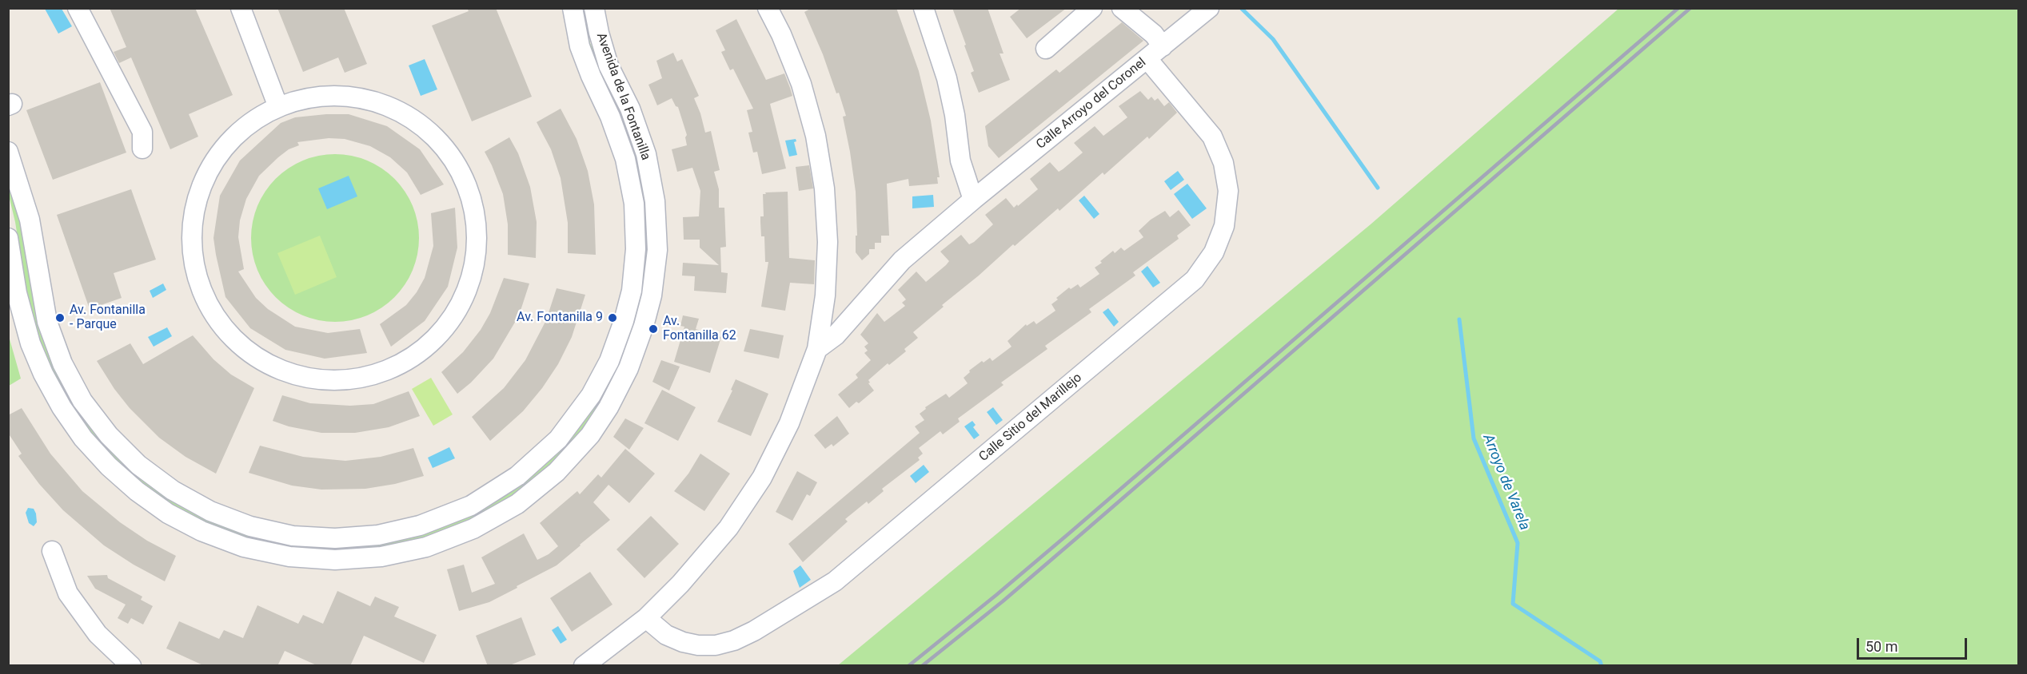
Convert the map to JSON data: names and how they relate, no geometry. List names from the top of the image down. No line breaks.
{"streets":{"street":["Avenida de la Fontanilla","Calle Arroyo del Coronel","Calle Sitio del Marillejo"]},"crossings":[["Calle Arroyo del Coronel","Calle Sitio del Marillejo"]],"water":["Arroyo de Varela"],"places":["Av. Fontanilla - Parque","Av. Fontanilla 9","Av. Fontanilla 62"],"scale_bar":"50 m"}
